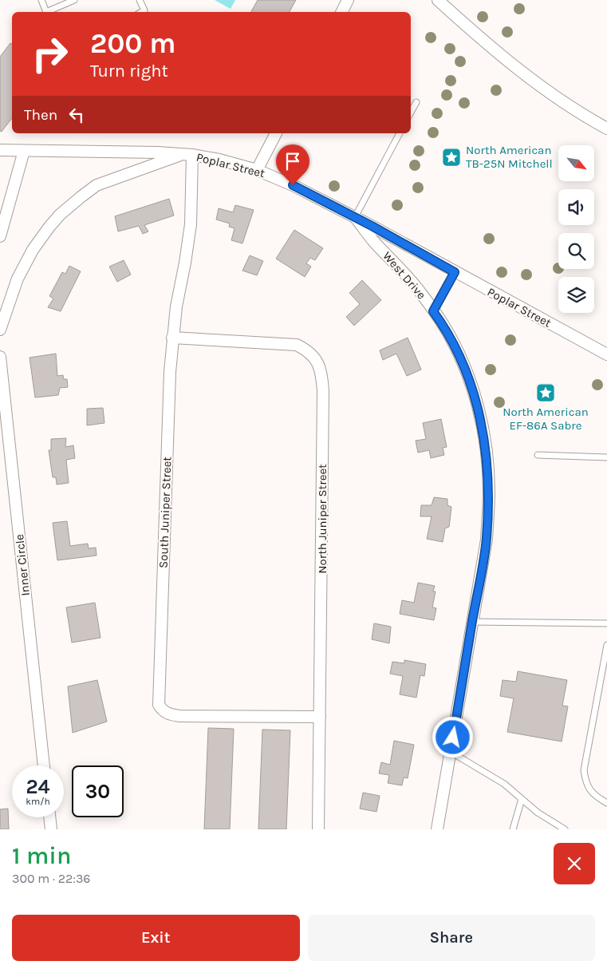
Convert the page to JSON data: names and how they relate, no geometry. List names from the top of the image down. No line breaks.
{"streets":{"street":["Poplar Street","West Drive","South Juniper Street","North Juniper Street","Inner Circle"]},"crossings":[["Poplar Street","West Drive"],["Poplar Street","South Juniper Street"],["South Juniper Street","North Juniper Street"]],"places":{"place":["North American TB-25N Mitchell","North American EF-86A Sabre"]},"north":"bottom right","page":{"turn":["200 m","Turn right"],"then":"Then","speed":"24 km/h","limit":"30","heading":["1 min","300 m · 22:36"],"buttons":["Exit","Share"]}}
